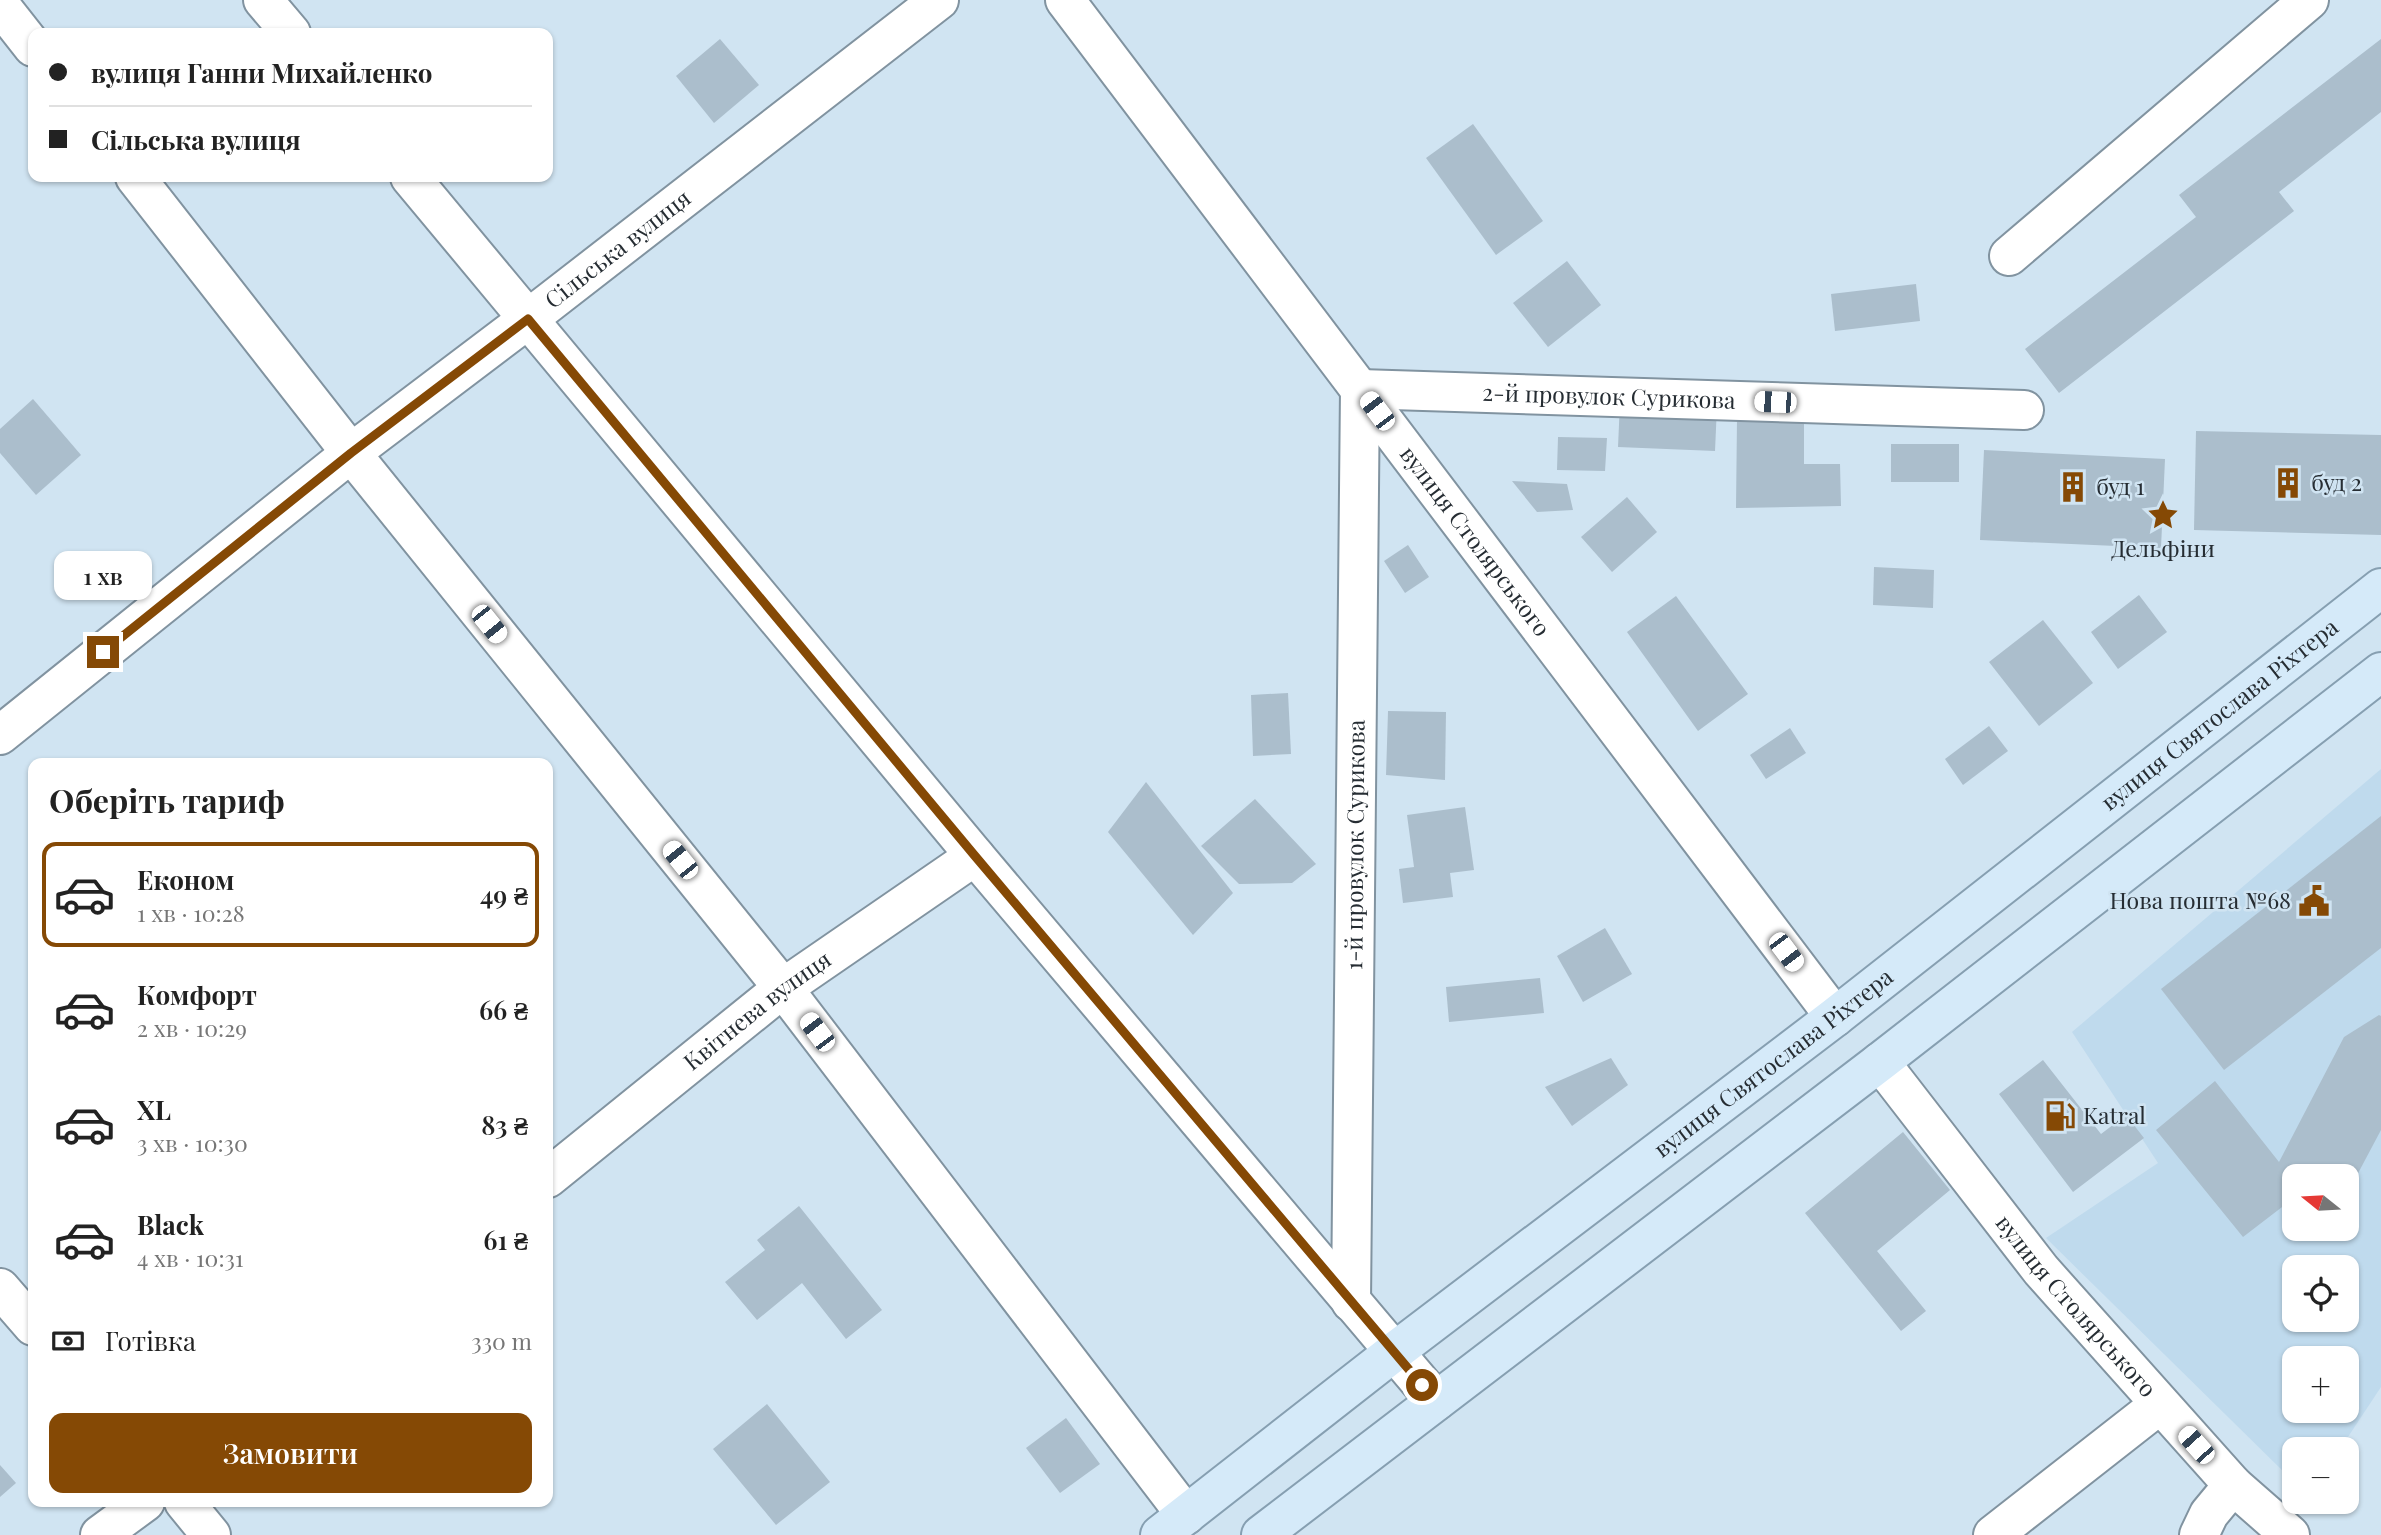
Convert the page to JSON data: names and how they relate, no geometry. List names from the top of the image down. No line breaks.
{"streets":{"main road":["вулиця Святослава Ріхтера"],"street":["Сільська вулиця","2-й провулок Сурикова","вулиця Столярського","1-й провулок Сурикова","Квітнева вулиця"]},"crossings":[["2-й провулок Сурикова","вулиця Столярського"],["2-й провулок Сурикова","1-й провулок Сурикова"],["вулиця Столярського","вулиця Святослава Ріхтера"],["вулиця Столярського","1-й провулок Сурикова"]],"places":{"building":["буд 2","буд 1"],"place":["Дельфіни"],"public building":["Нова пошта №68"],"fuel station":["Katral"]},"north":"left","page":{"banner":["вулиця Ганни Михайленко","Сільська вулиця"],"bubble":"1 хв","heading":"Оберіть тариф","list":[{"name":"Економ","note":"1 хв · 10:28","value":"49 ₴"},{"name":"Комфорт","note":"2 хв · 10:29","value":"66 ₴"},{"name":"XL","note":"3 хв · 10:30","value":"83 ₴"},{"name":"Black","note":"4 хв · 10:31","value":"61 ₴"}],"map_buttons":["+","−"],"pay":["Готівка","330 m"],"buttons":"Замовити"}}
